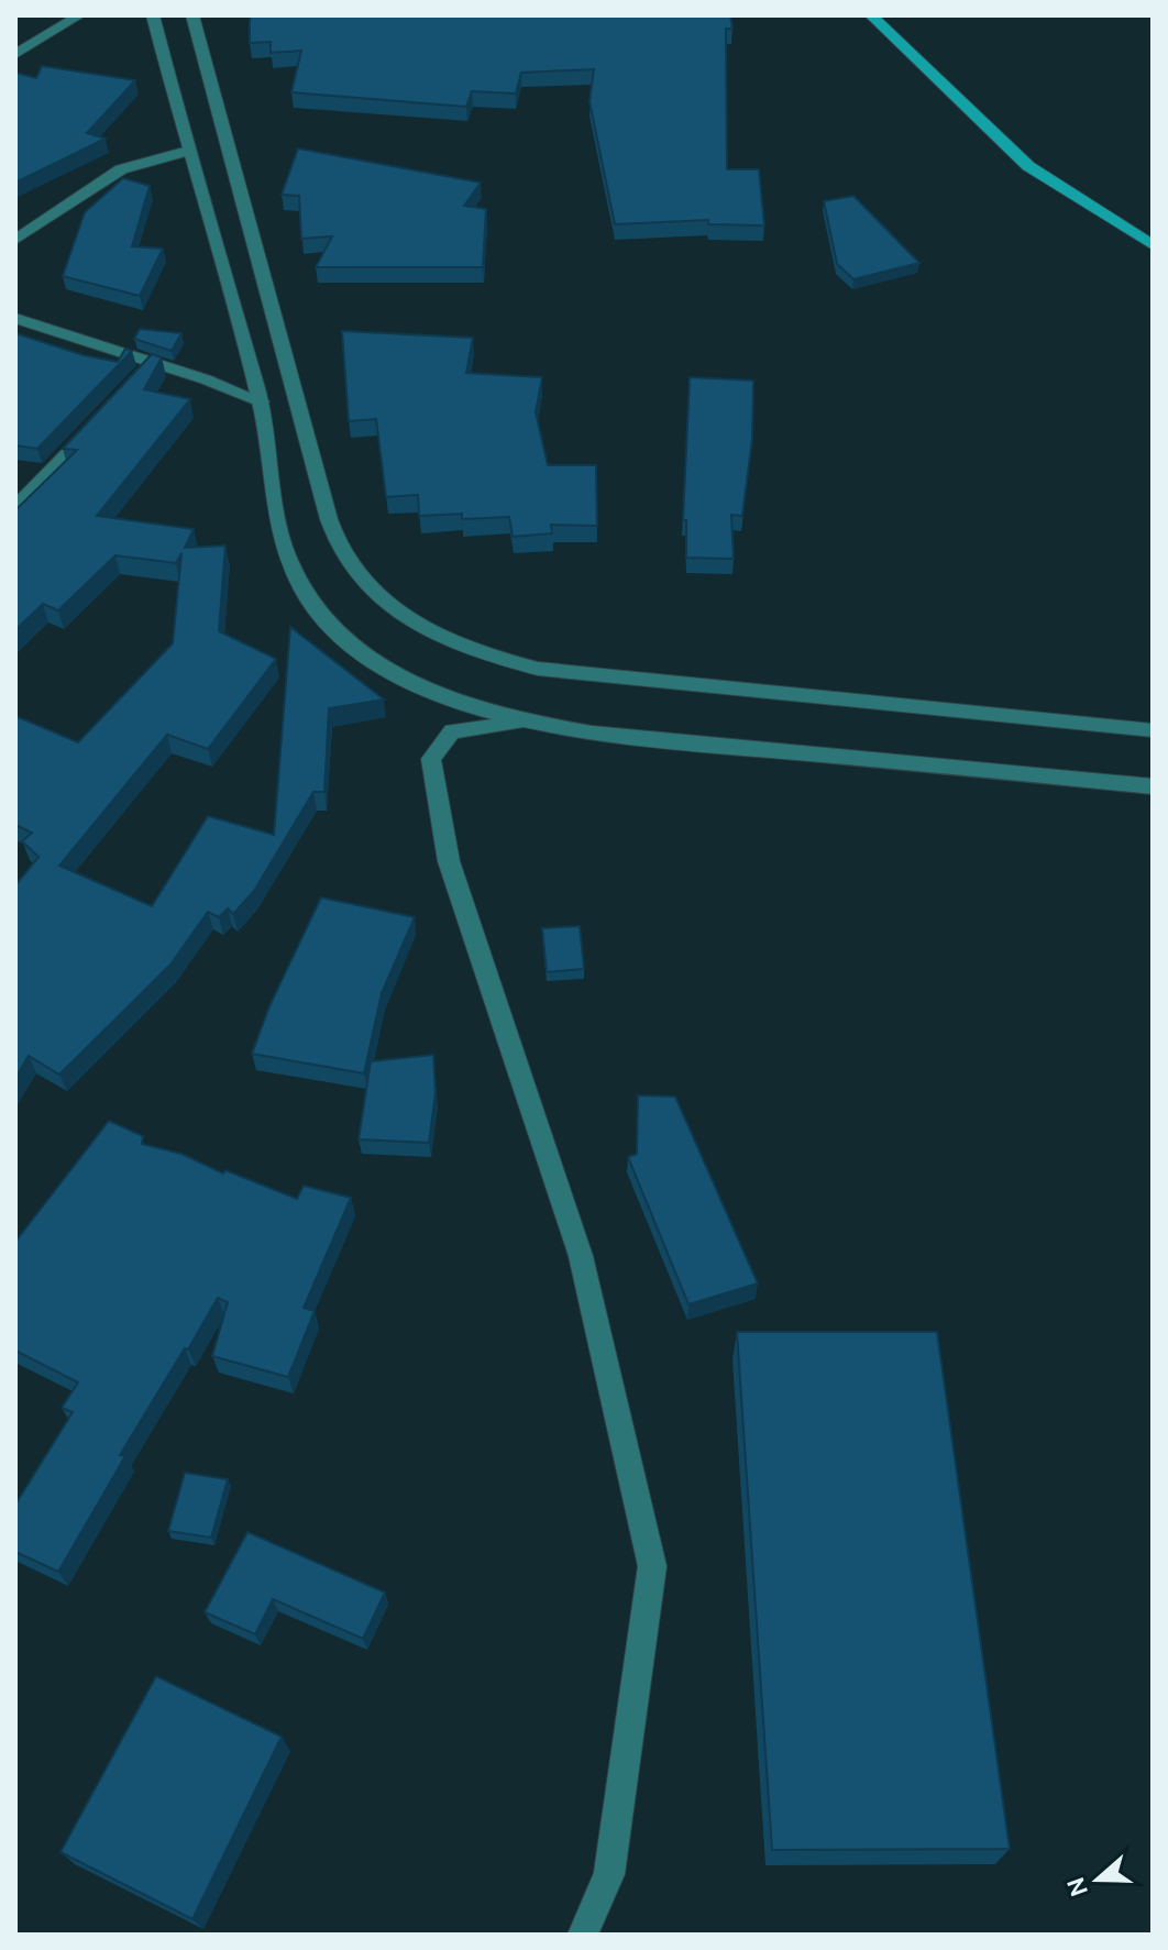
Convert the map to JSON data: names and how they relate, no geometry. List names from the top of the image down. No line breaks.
{"north":"left"}
